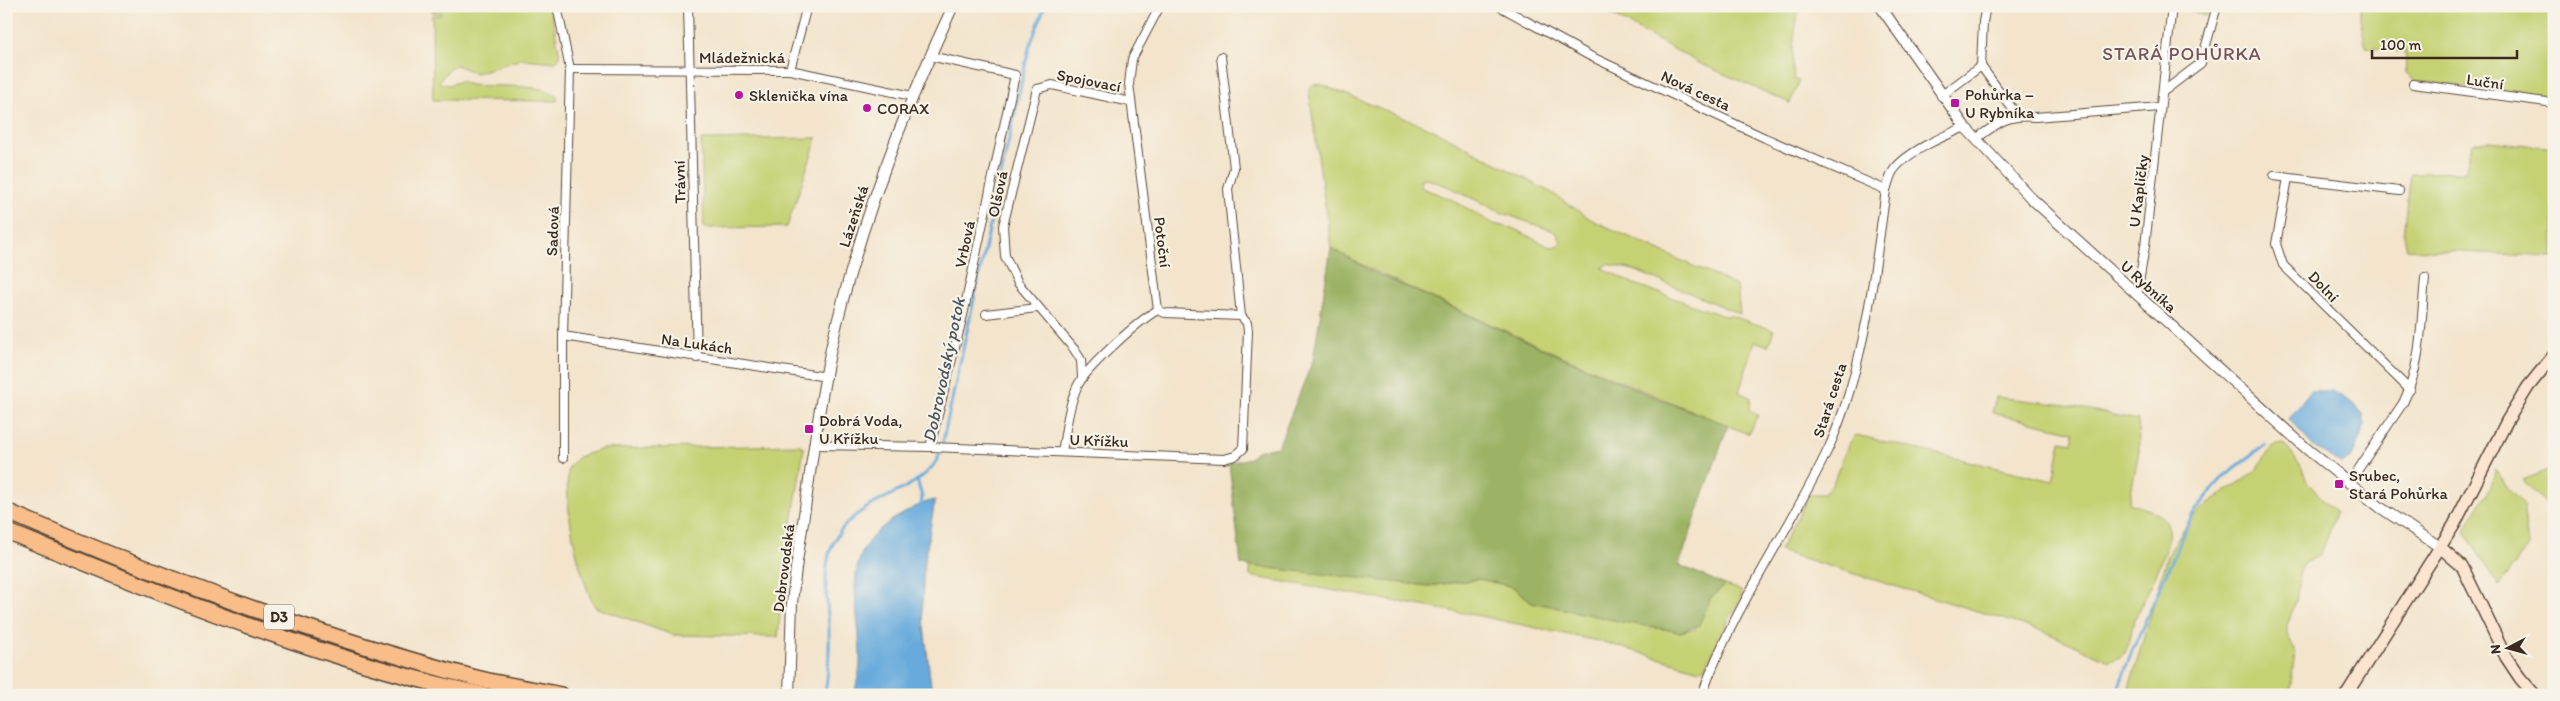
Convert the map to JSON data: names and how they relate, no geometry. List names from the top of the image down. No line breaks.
{"streets":{"highway":["D3"],"street":["Mládežnická","Spojovací","Luční","Nová cesta","Trávní","U Kapličky","Olšová","Lázeňská","Sadová","Potoční","Vrbová","U Rybníka","Dolní","Na Lukách","Stará cesta","U Křížku","Dobrovodská"]},"crossings":[["Mládežnická","Trávní"],["Mládežnická","Lázeňská"],["Mládežnická","Sadová"],["Spojovací","Olšová"],["Spojovací","Potoční"],["Nová cesta","Stará cesta"],["Trávní","Na Lukách"],["U Kapličky","U Rybníka"],["Lázeňská","Vrbová"],["Lázeňská","Na Lukách"],["Lázeňská","U Křížku"],["Lázeňská","Dobrovodská"],["Sadová","Na Lukách"],["Vrbová","U Křížku"],["U Rybníka","Stará cesta"],["U Křížku","Dobrovodská"]],"districts":["STARÁ POHŮRKA"],"water":["Dobrovodský potok"],"places":{"other":["Sklenička vína","CORAX"],"transit":["Pohůrka – U Rybníka","Dobrá Voda, U Křížku","Srubec, Stará Pohůrka"]},"scale_bar":"100 m","north":"left"}
